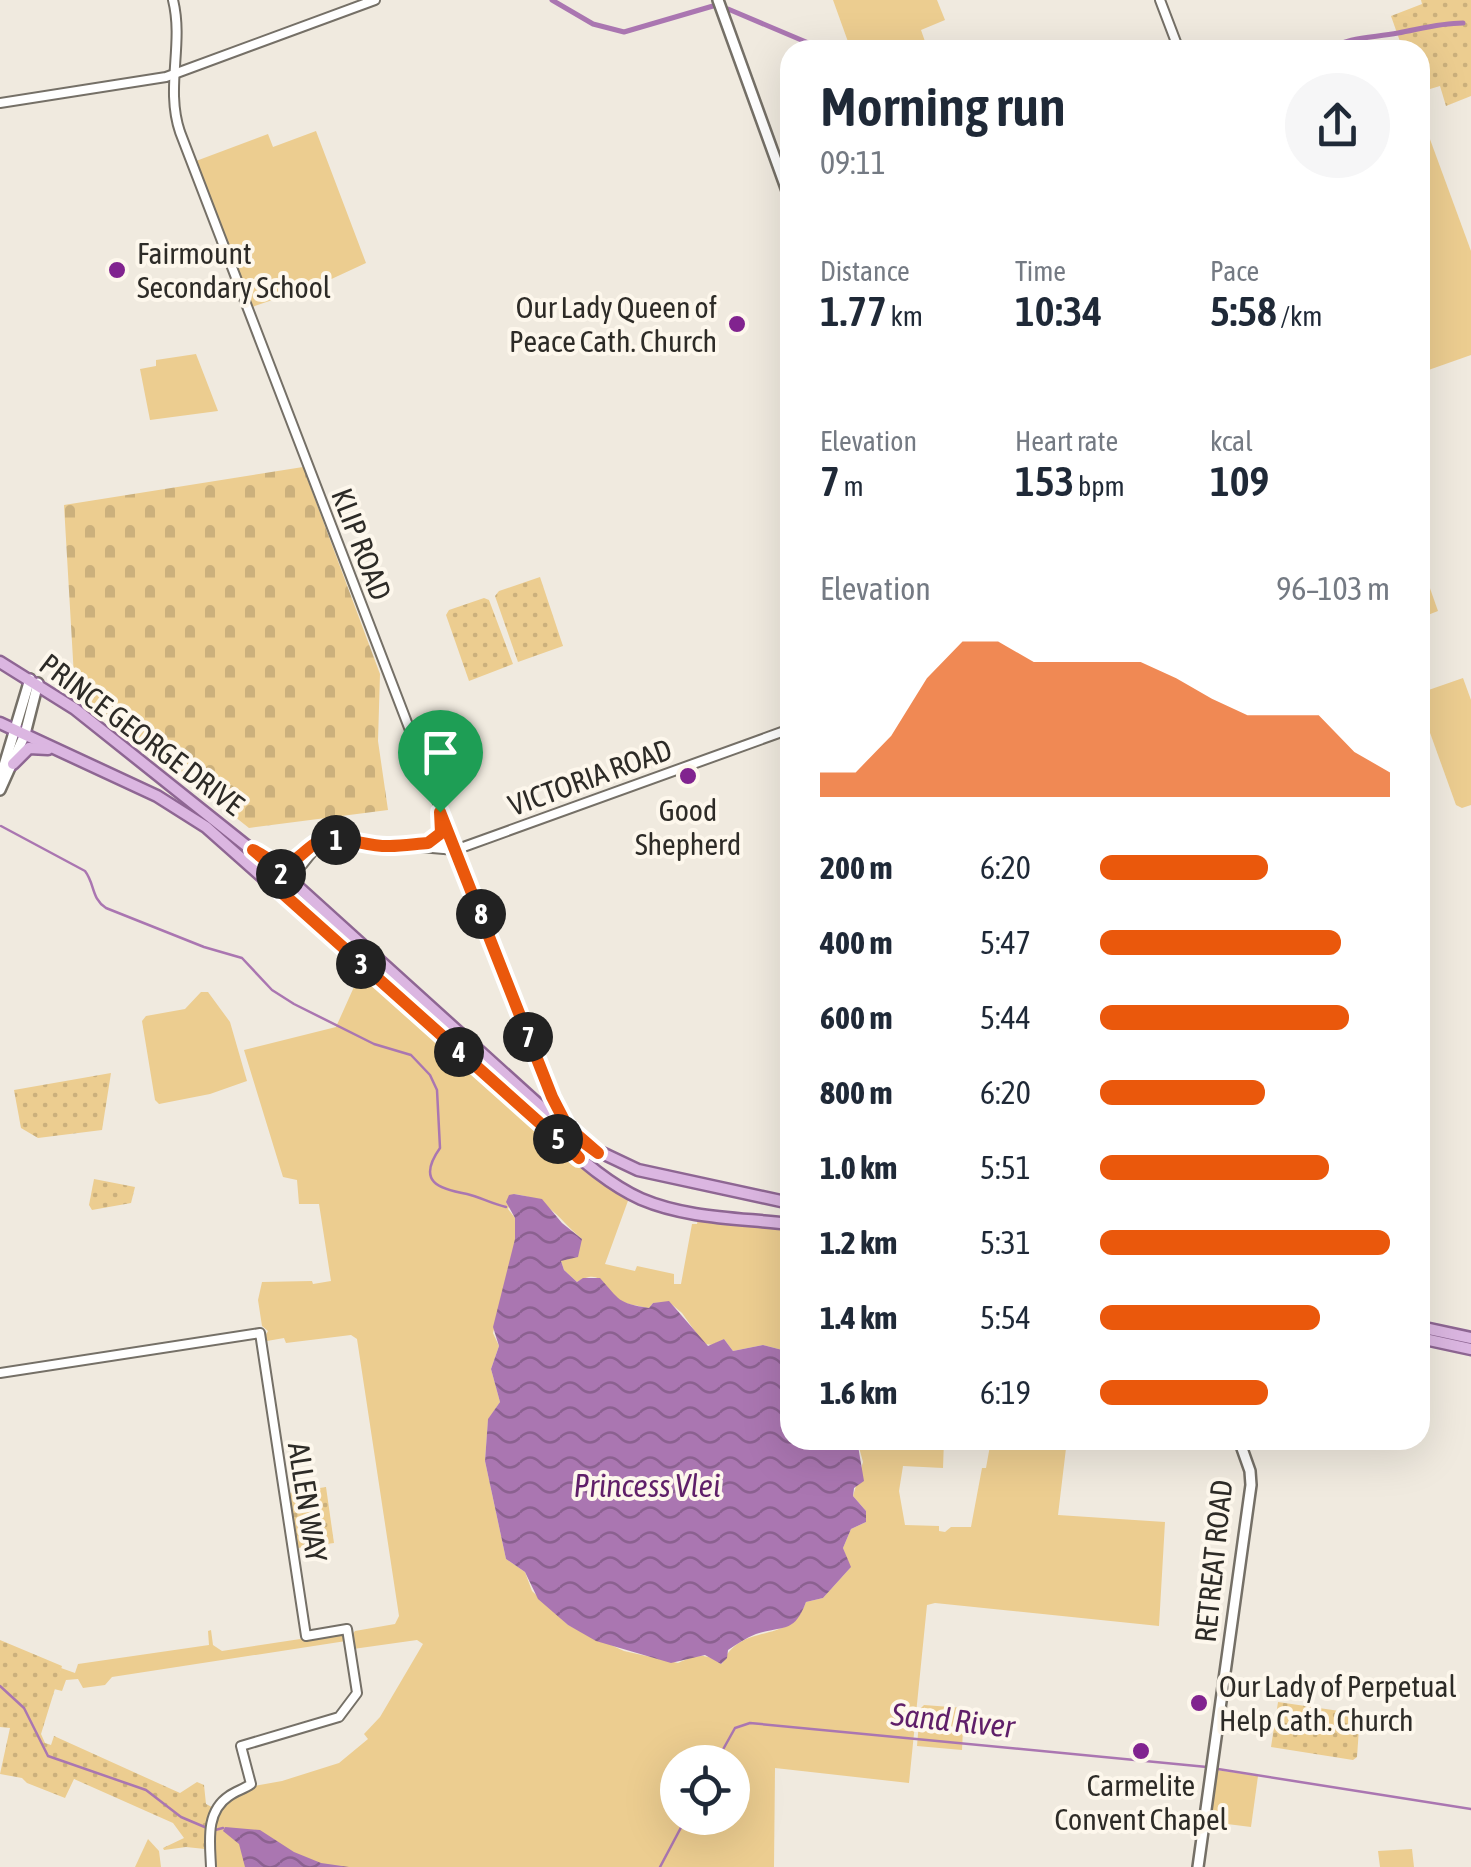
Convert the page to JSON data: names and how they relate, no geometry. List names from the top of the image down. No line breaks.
{"streets":{"main road":["PRINCE GEORGE DRIVE","RETREAT ROAD"],"street":["KLIP ROAD","VICTORIA ROAD","ALLEN WAY"]},"crossings":[["KLIP ROAD","PRINCE GEORGE DRIVE"],["KLIP ROAD","VICTORIA ROAD"]],"water":["Princess Vlei","Sand River"],"places":["Fairmount Secondary School","Our Lady Queen of Peace Cath. Church","Good Shepherd","Our Lady of Perpetual Help Cath. Church","Carmelite Convent Chapel"],"page":{"heading":["Morning run","09:11"],"stats":[["Distance","1.77 km"],["Time","10:34"],["Pace","5:58 /km"],["Elevation","7 m"],["Heart rate","153 bpm"],["kcal","109"]],"chart":["Elevation","96–103 m"],"pins":["1","2","8","3","7","4","5"],"list":[{"name":"200 m","note":"6:20"},{"name":"400 m","note":"5:47"},{"name":"600 m","note":"5:44"},{"name":"800 m","note":"6:20"},{"name":"1.0 km","note":"5:51"},{"name":"1.2 km","note":"5:31"},{"name":"1.4 km","note":"5:54"},{"name":"1.6 km","note":"6:19"}]}}
